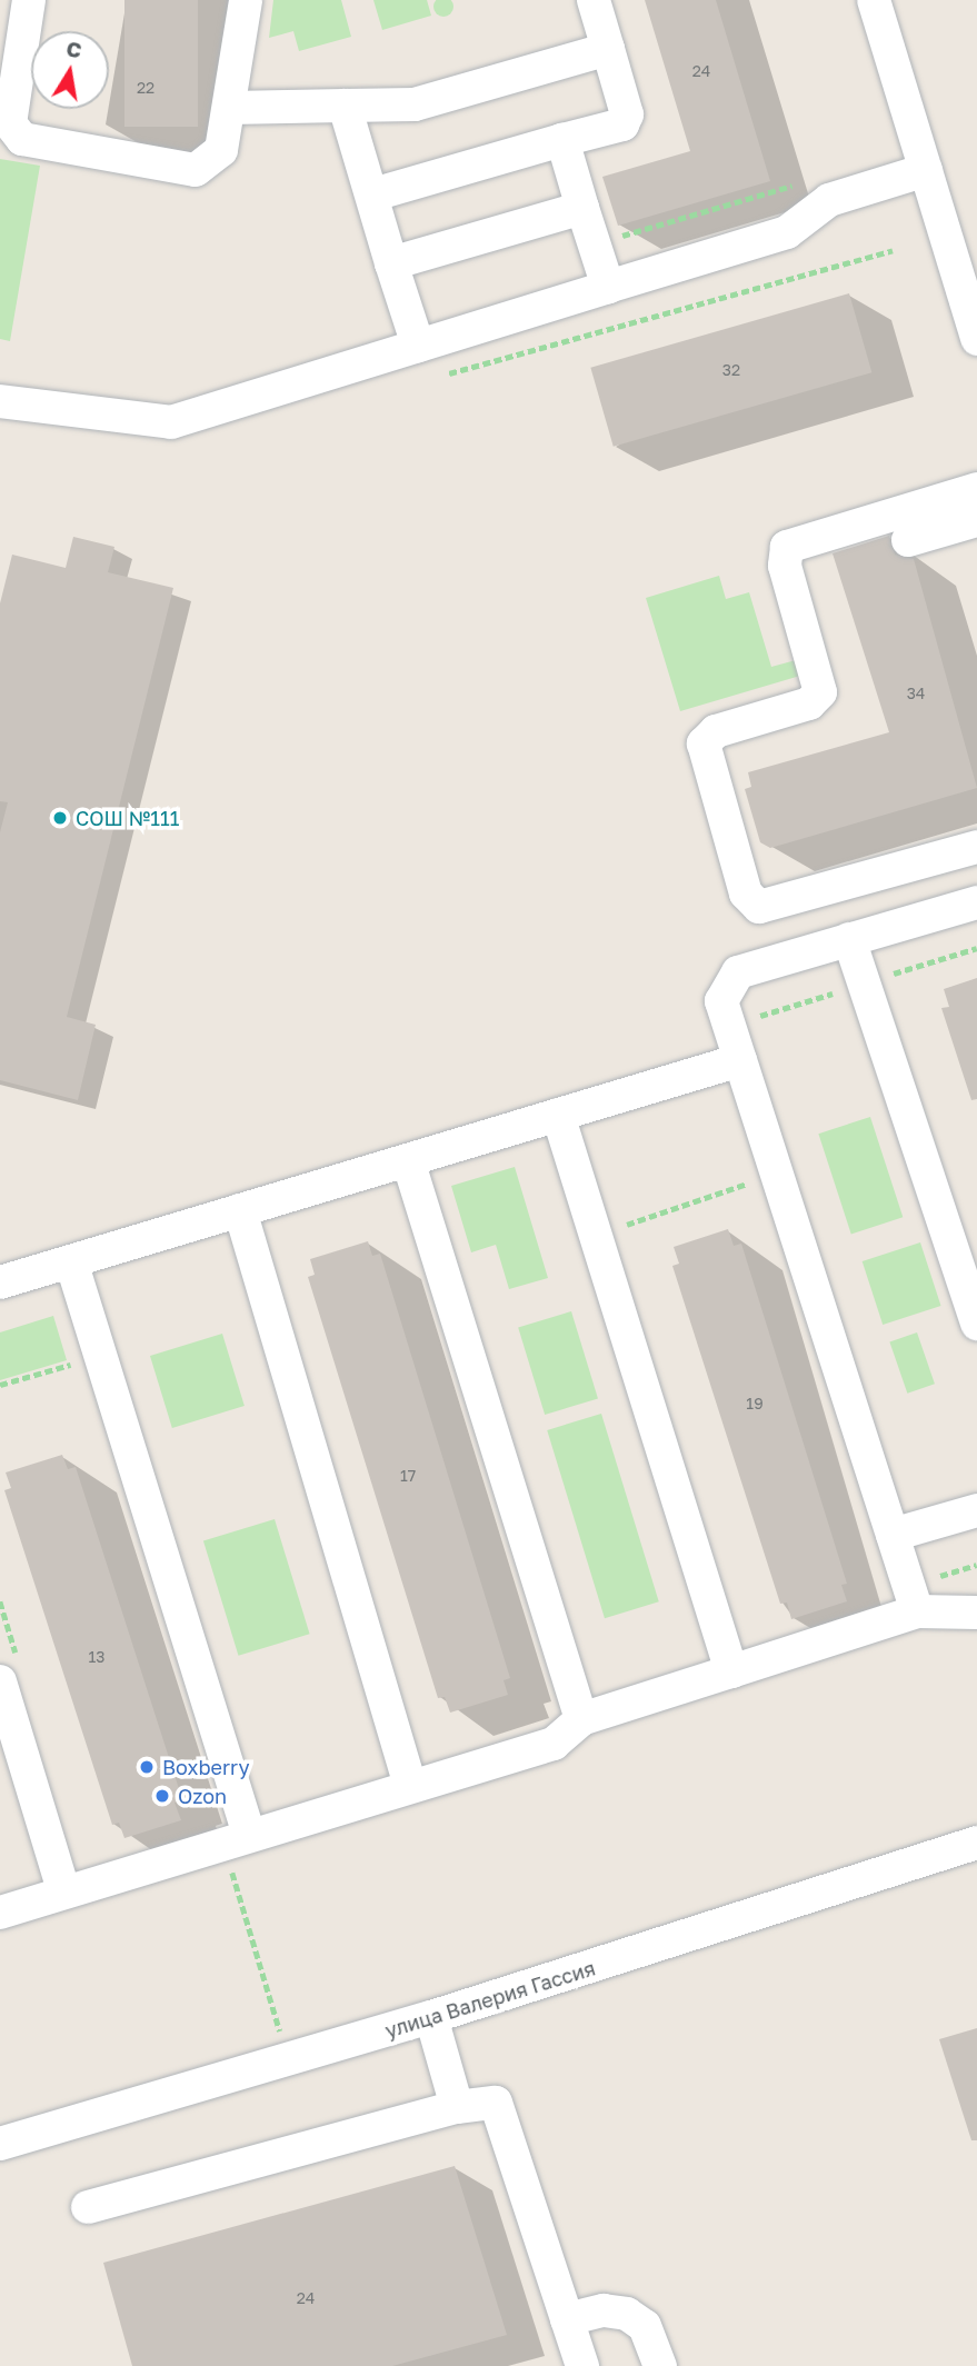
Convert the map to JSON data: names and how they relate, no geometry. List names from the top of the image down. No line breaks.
{"streets":{"street":["улица Валерия Гассия"]},"places":["СОШ №111","Boxberry","Ozon"],"house_numbers":["24","22","32","34","19","17","13","24"],"north":"top"}
